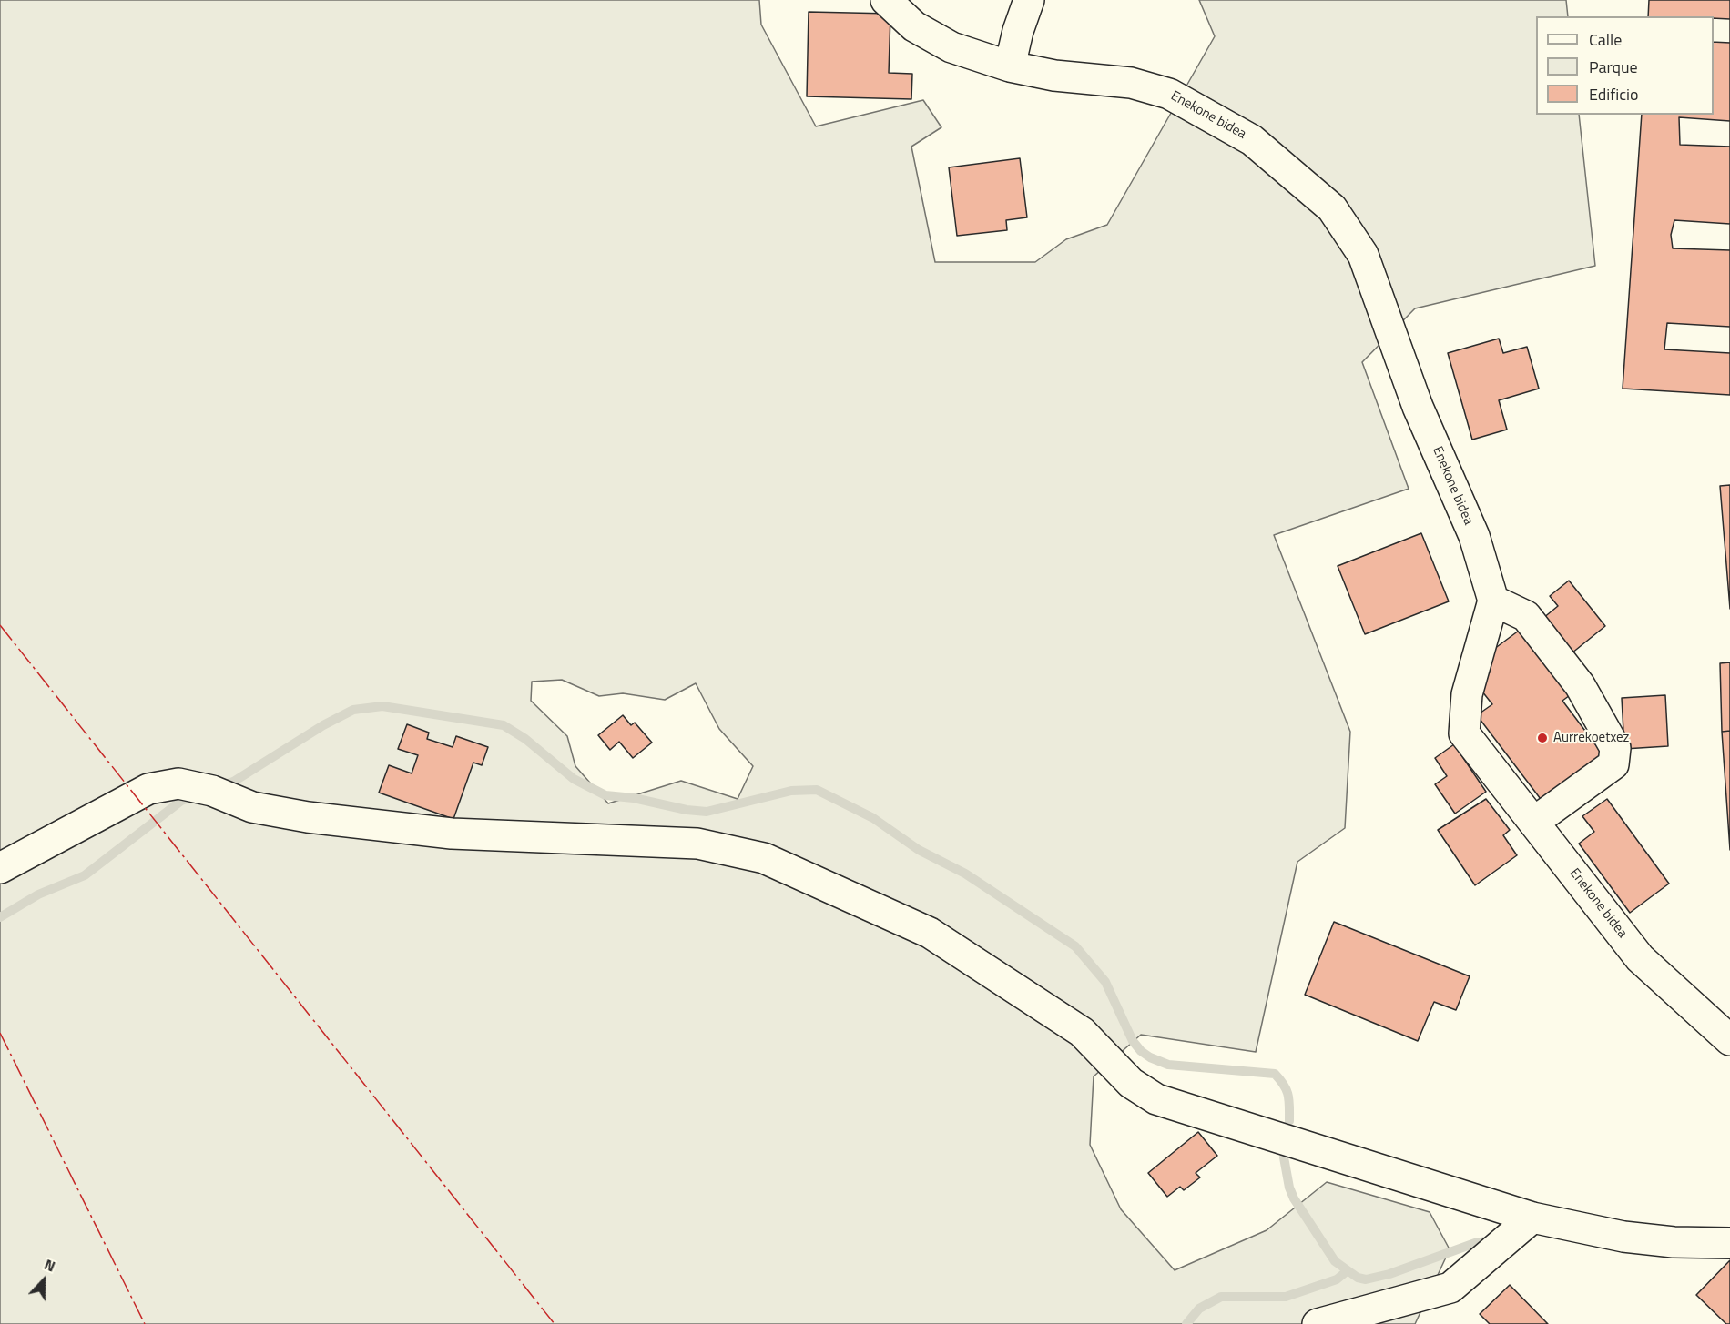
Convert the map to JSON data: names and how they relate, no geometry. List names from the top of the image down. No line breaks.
{"streets":{"street":["Enekone bidea"]},"places":["Aurrekoetxez"],"legend":["Calle","Parque","Edificio"],"north":"top"}
